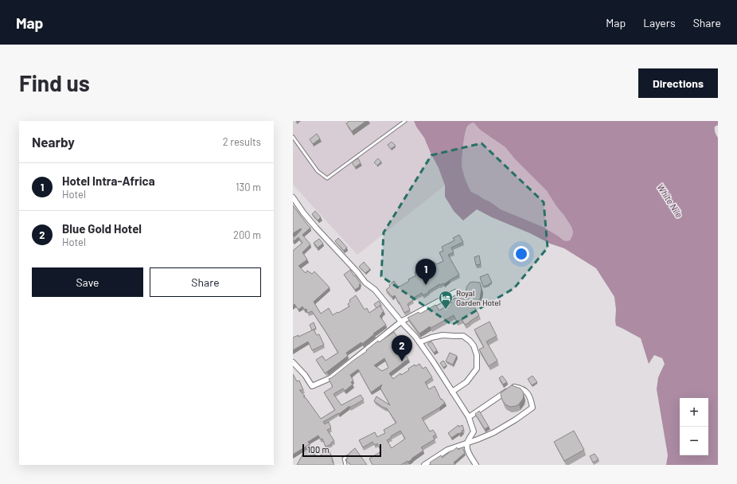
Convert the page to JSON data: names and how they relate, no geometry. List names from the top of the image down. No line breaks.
{"water":["White Nile"],"places":{"hotel":["Royal Garden Hotel"]},"scale_bar":"100 m","page":{"header":"Map","nav":["Map","Layers","Share"],"buttons":["Directions",["Save","Share"]],"title":"Find us","heading":["Nearby","2 results"],"list":[{"mark":"1","name":"Hotel Intra-Africa","note":"Hotel","value":"130 m"},{"mark":"2","name":"Blue Gold Hotel","note":"Hotel","value":"200 m"}],"pins":["1","2"],"map_buttons":["+","−"],"scale":"100 m"}}
